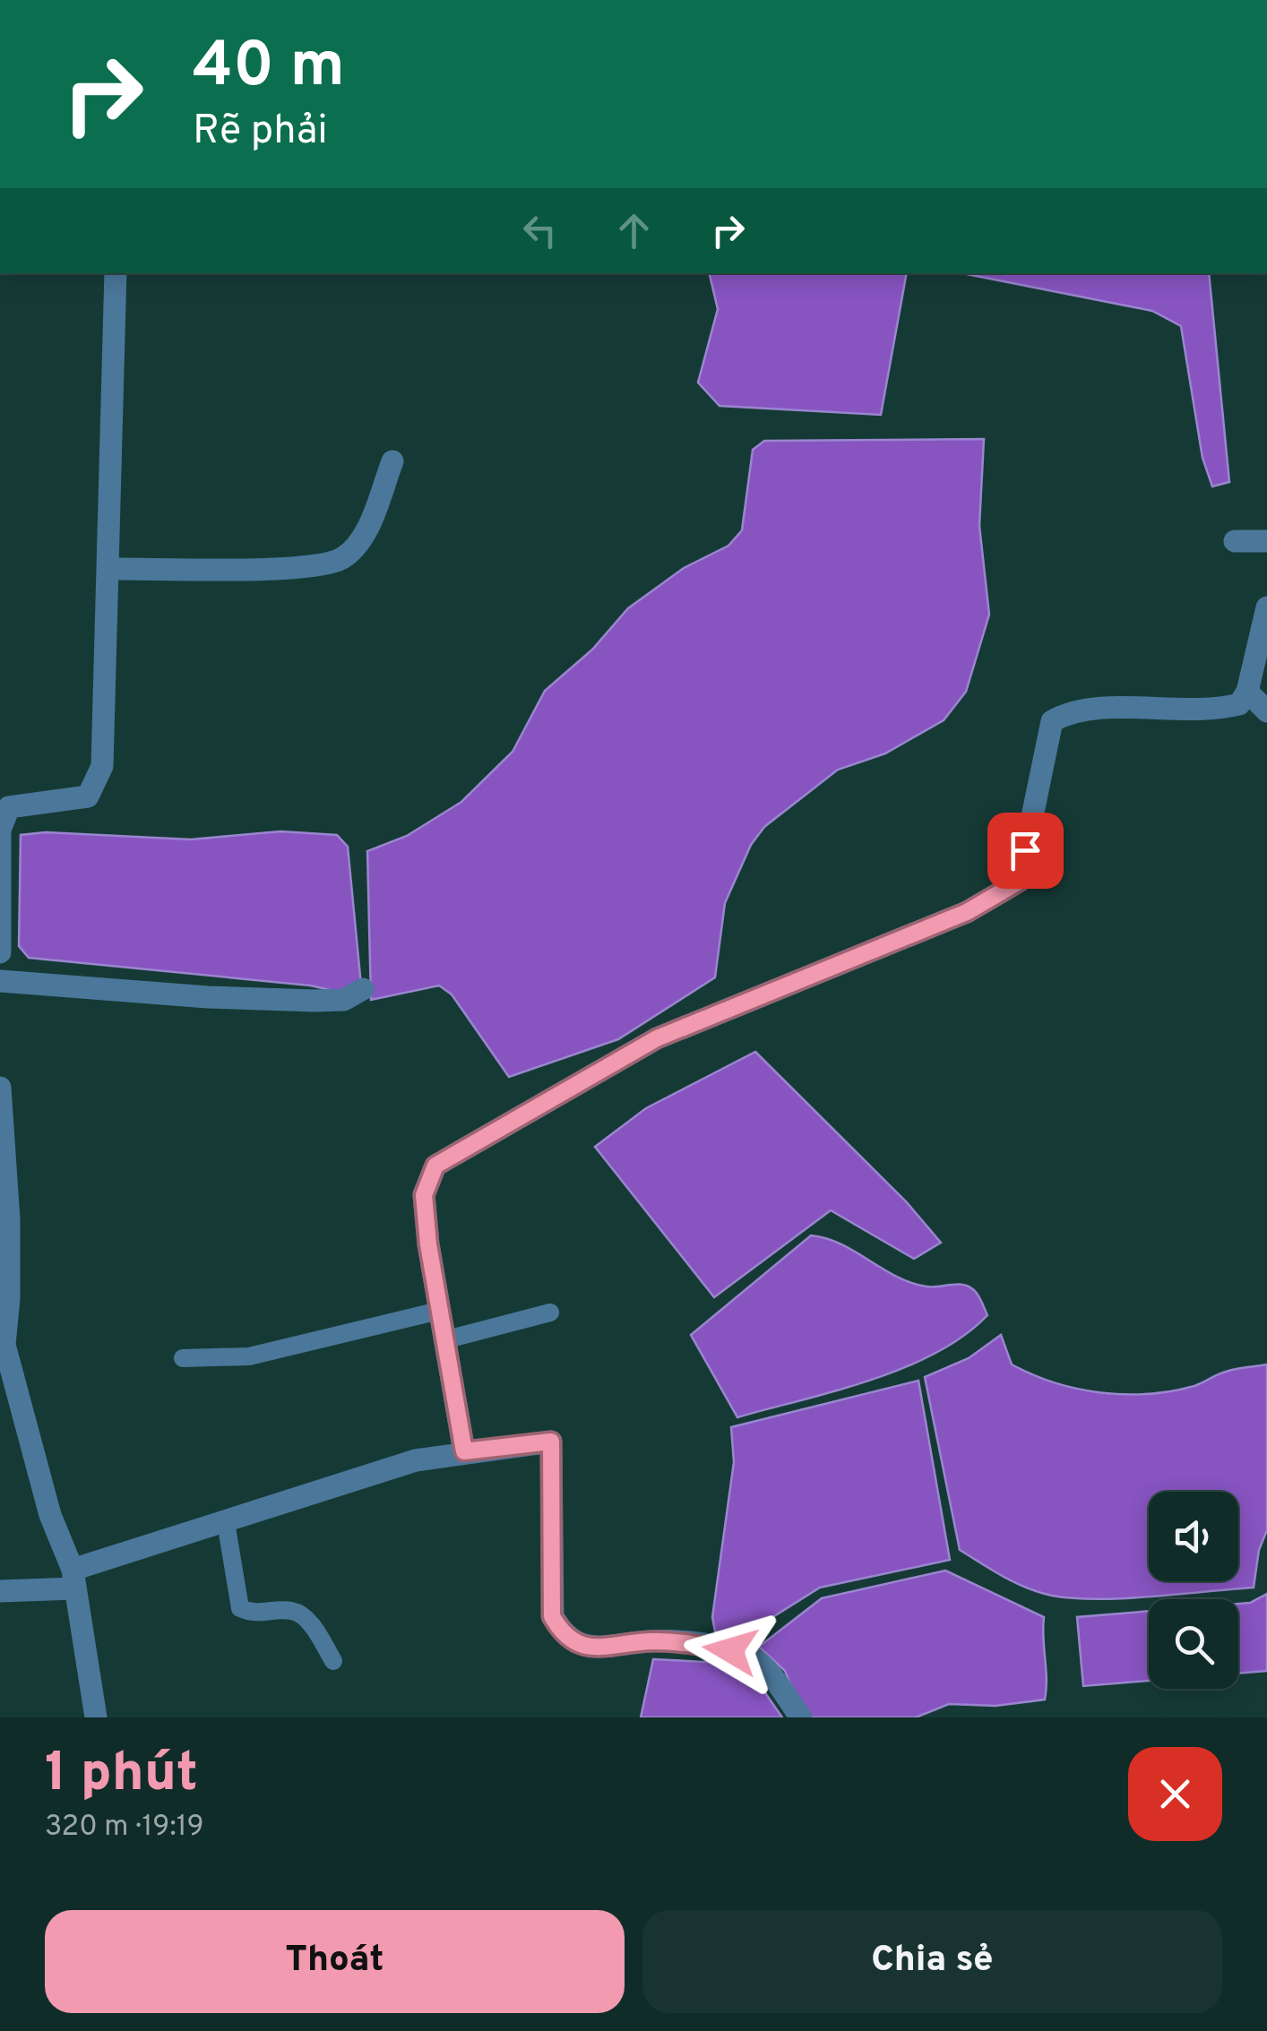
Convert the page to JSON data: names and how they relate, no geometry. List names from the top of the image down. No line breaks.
{"page":{"turn":["40 m","Rẽ phải"],"heading":["1 phút","320 m · 19:19"],"buttons":["Thoát","Chia sẻ"]}}
